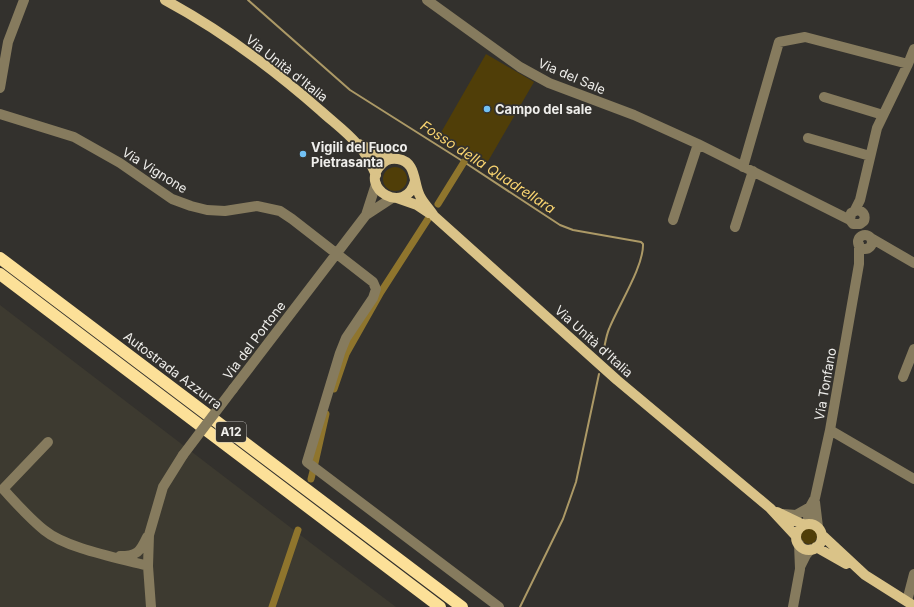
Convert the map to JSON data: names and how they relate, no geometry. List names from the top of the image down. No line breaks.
{"streets":{"highway":["Autostrada Azzurra","A12"],"main road":["Via Unità d'Italia"],"street":["Via del Sale","Via Vignone","Via del Portone","Via Tonfano"]},"crossings":[["Via Unità d'Italia","Via del Portone"],["Via del Sale","Via Tonfano"],["Via Vignone","Via del Portone"]],"water":["Fosso della Quadrellara"],"places":["Campo del sale","Vigili del Fuoco Pietrasanta"]}
